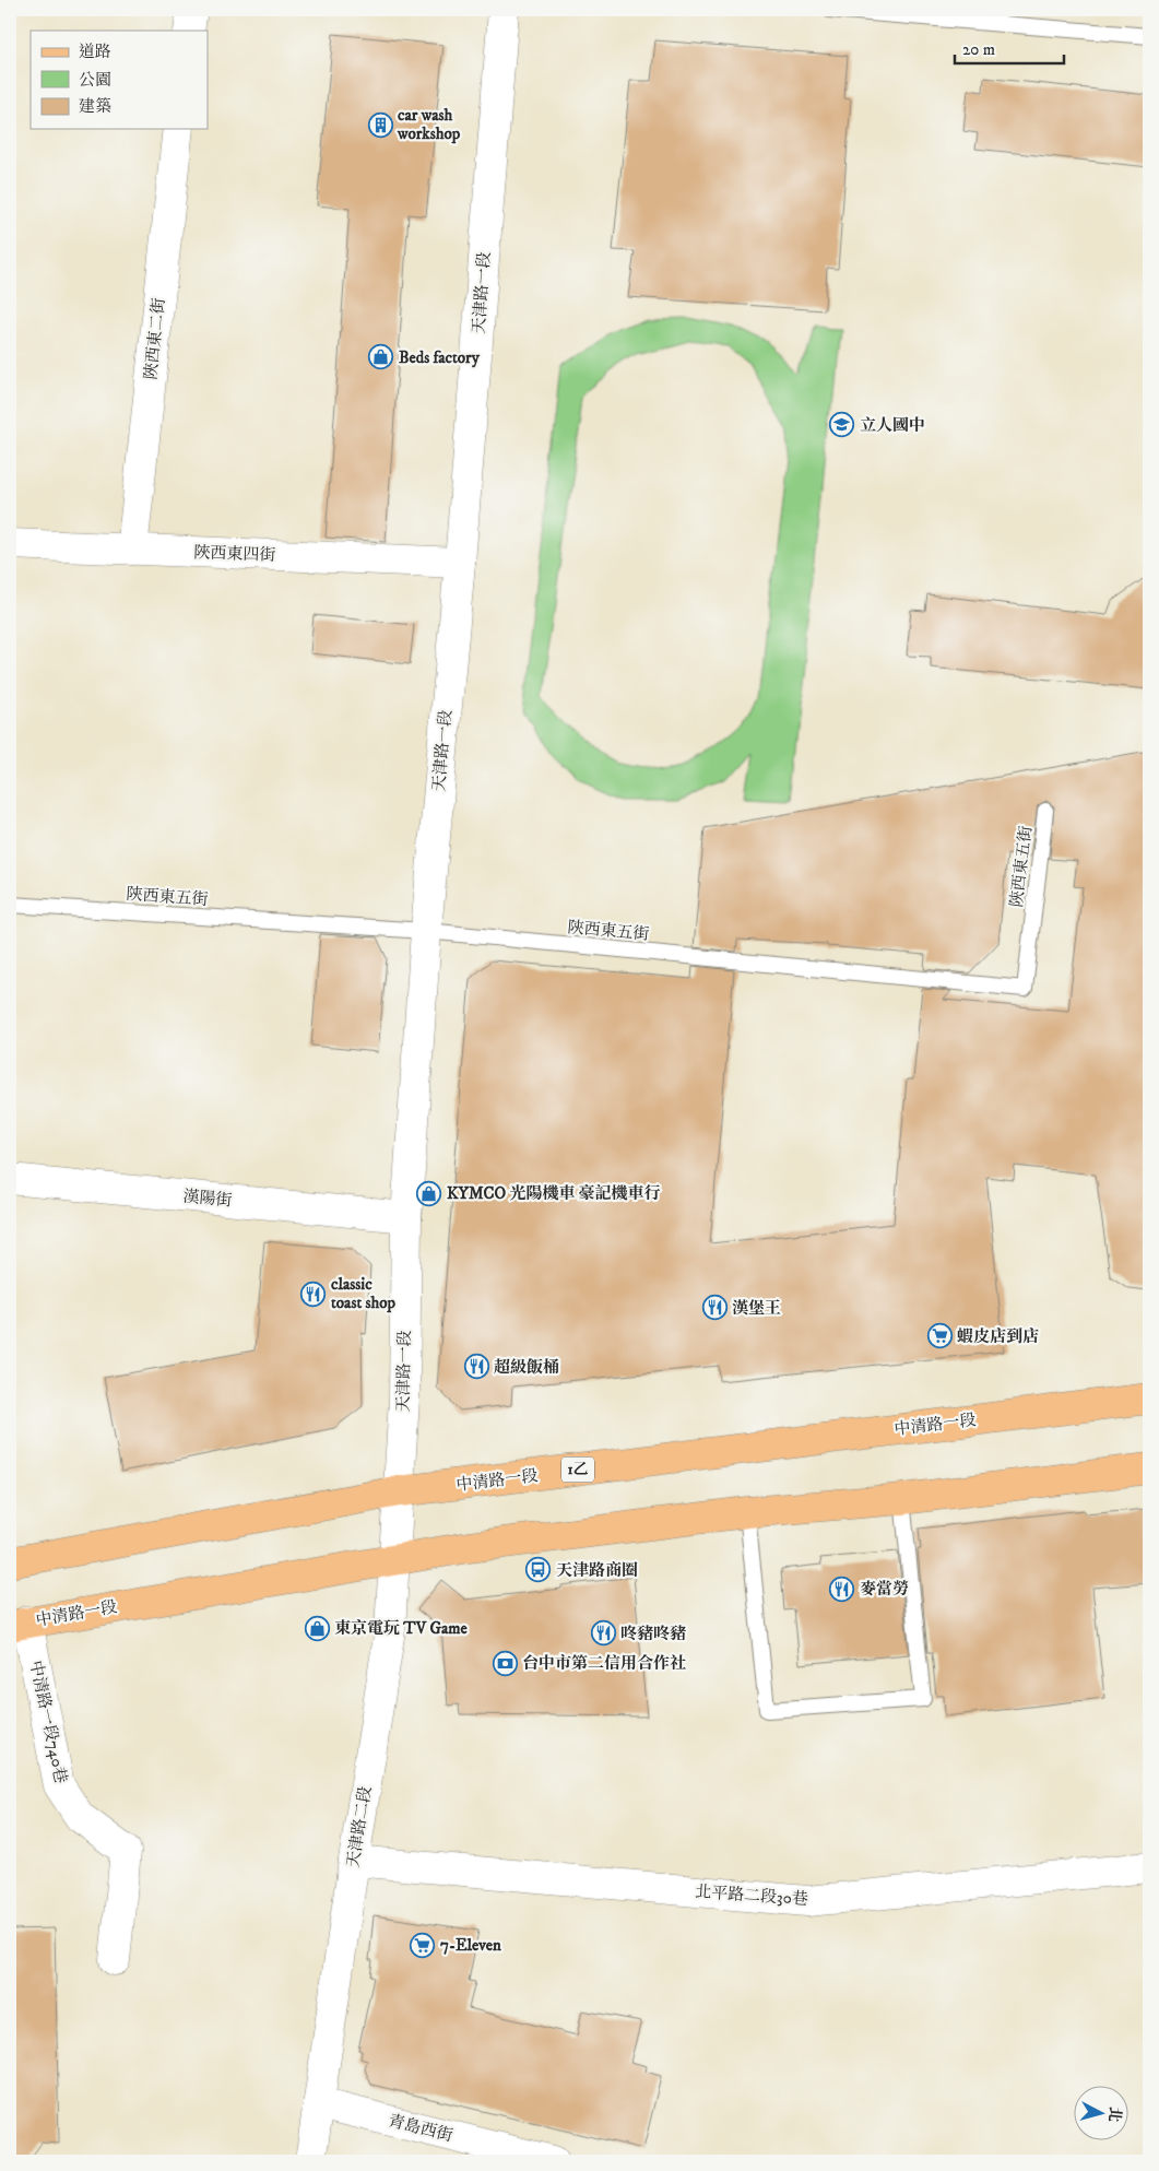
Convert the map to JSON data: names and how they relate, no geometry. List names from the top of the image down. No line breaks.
{"streets":{"main road":["中清路一段","1乙"],"street":["天津路一段","陜西東二街","陜西東四街","漢陽街","中清路一段740巷","天津路二段","北平路二段30巷","青島西街"],"lane":["陝西東五街"]},"crossings":[["天津路一段","陜西東四街"],["天津路一段","陝西東五街"],["天津路一段","漢陽街"],["天津路一段","中清路一段"],["天津路一段","天津路二段"],["陜西東二街","陜西東四街"],["中清路一段","中清路一段740巷"],["中清路一段","天津路二段"],["天津路二段","北平路二段30巷"],["天津路二段","青島西街"]],"places":{"building":["car wash workshop"],"shop":["Beds factory","KYMCO 光陽機車 豪記機車行","東京電玩 TV Game"],"school or university":["立人國中"],"restaurant":["classic toast shop","漢堡王","超級飯桶","麥當勞","咚豬咚豬"],"supermarket":["蝦皮店到店","7-Eleven"],"bus stop":["天津路商圈"],"bank":["台中市第二信用合作社"]},"legend":["道路","公園","建築"],"scale_bar":"20 m","north":"right"}
